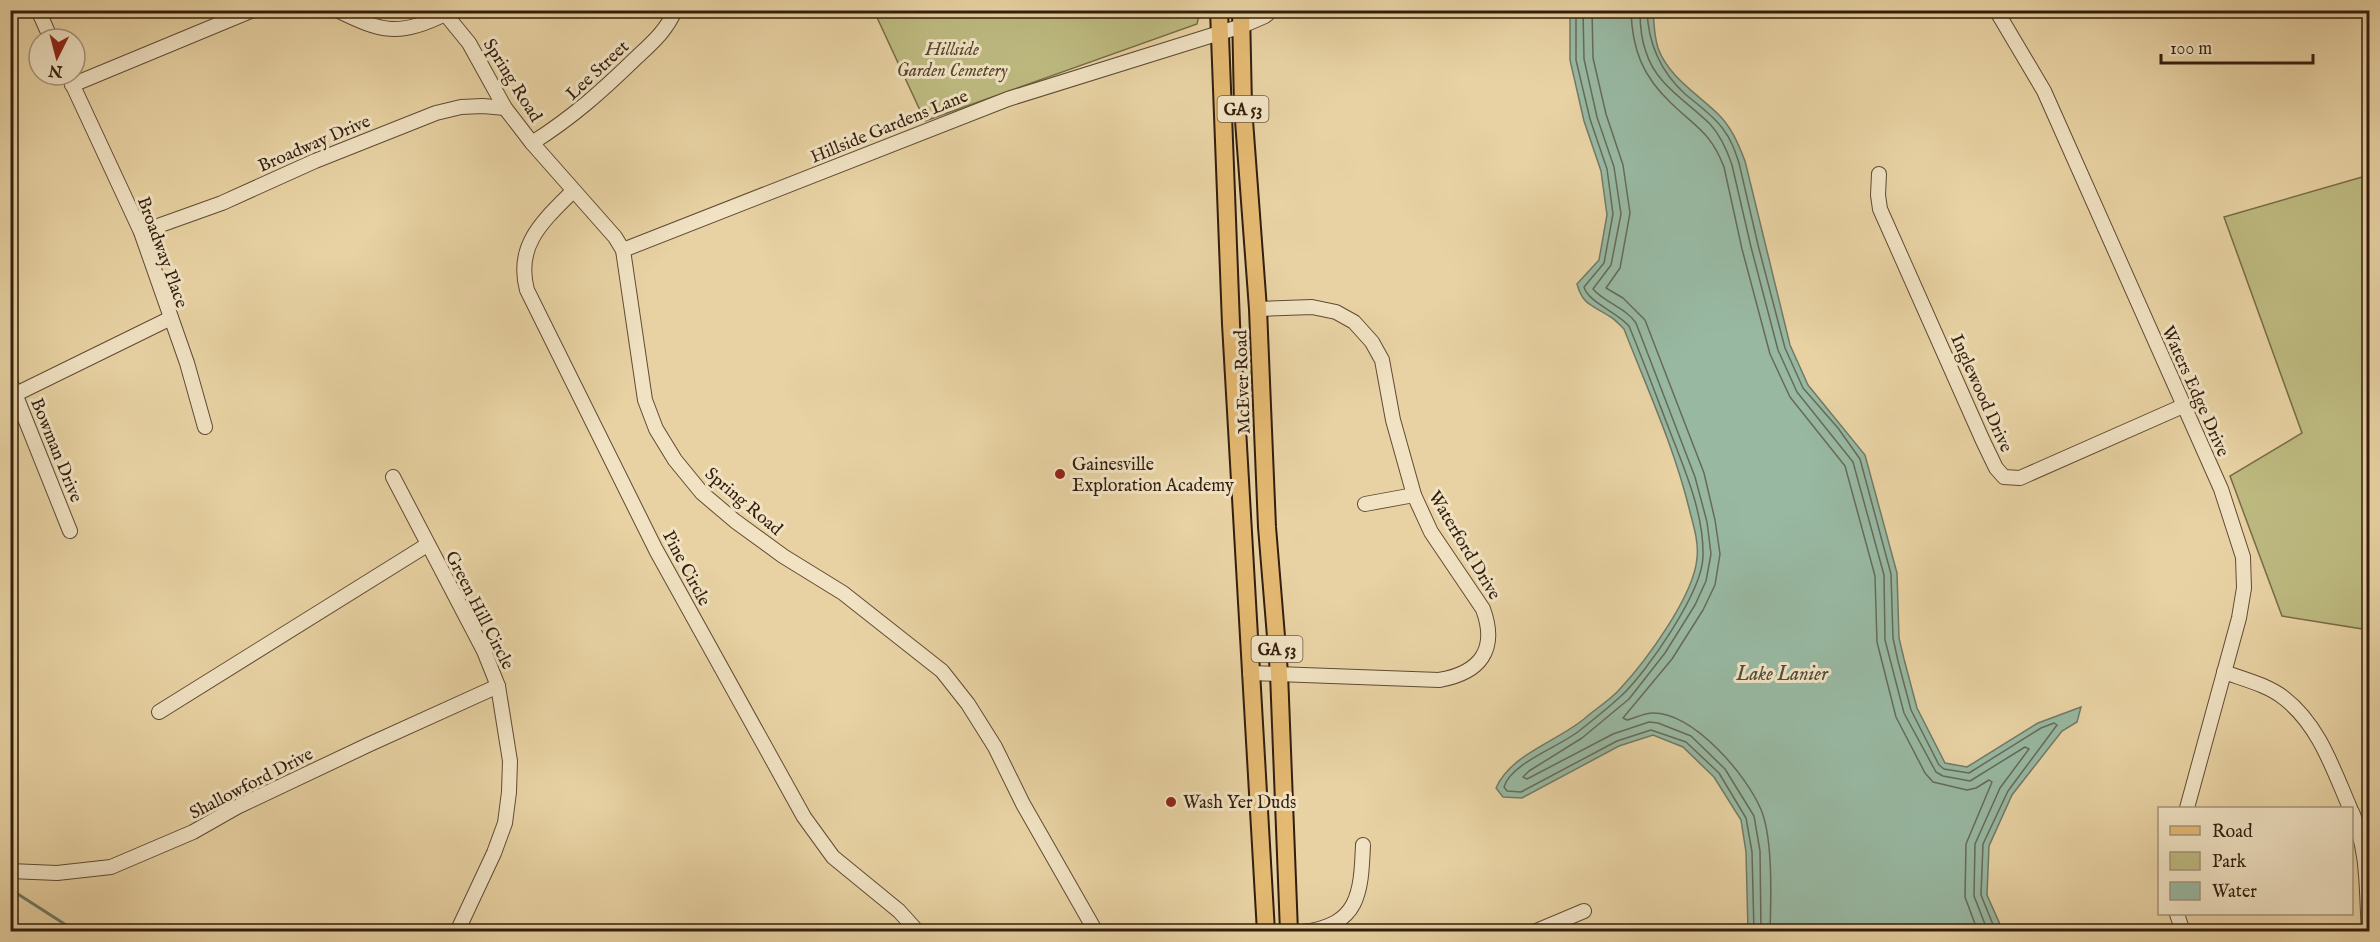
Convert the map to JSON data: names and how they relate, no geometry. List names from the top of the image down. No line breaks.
{"streets":{"main road":["GA 53","McEver Road"],"street":["Lee Street","Spring Road","Hillside Gardens Lane","Broadway Drive","Broadway Place","Waters Edge Drive","Inglewood Drive","Bowman Drive","Waterford Drive","Pine Circle","Green Hill Circle","Shallowford Drive"]},"crossings":[["Lee Street","Spring Road"],["Spring Road","Hillside Gardens Lane"],["Spring Road","Broadway Drive"],["Spring Road","Pine Circle"],["Hillside Gardens Lane","McEver Road"],["Broadway Drive","Broadway Place"],["Broadway Place","Bowman Drive"],["McEver Road","Waterford Drive"],["Waters Edge Drive","Inglewood Drive"],["Green Hill Circle","Shallowford Drive"]],"water":["Lake Lanier"],"parks":["Hillside Garden Cemetery"],"places":["Gainesville Exploration Academy","Wash Yer Duds"],"legend":["Road","Park","Water"],"scale_bar":"100 m","north":"bottom"}
